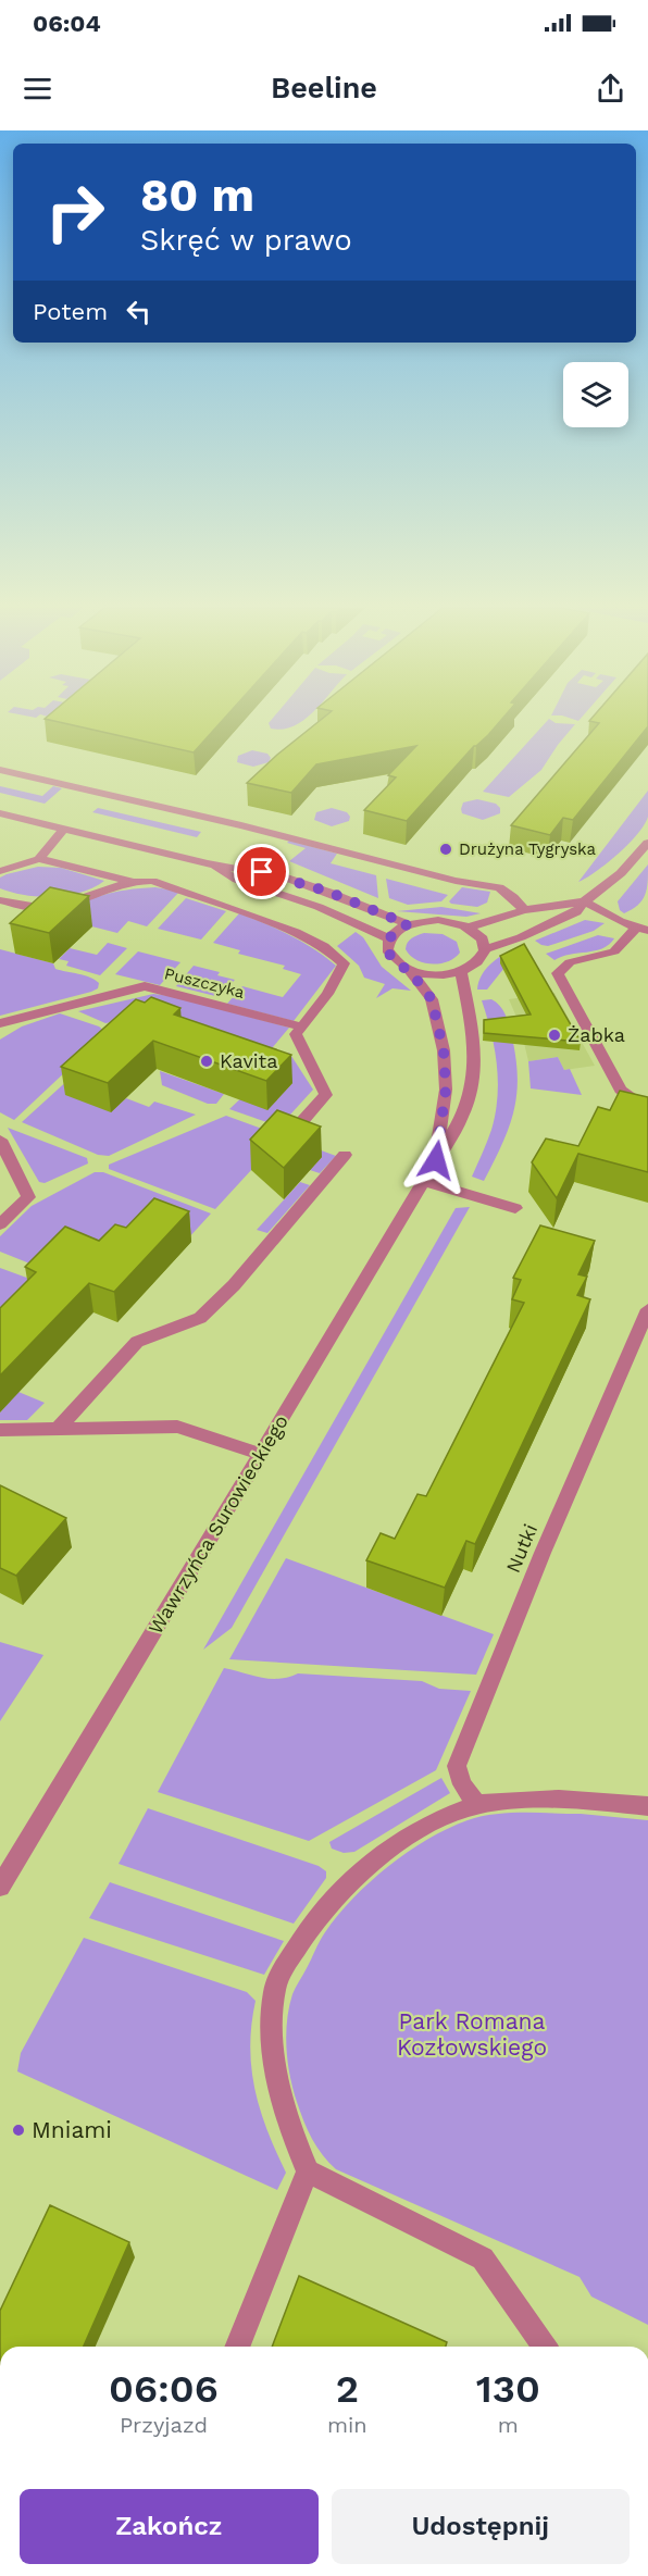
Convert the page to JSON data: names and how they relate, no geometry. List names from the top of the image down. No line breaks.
{"streets":{"street":["Puszczyka","Wawrzyńca Surowieckiego","Nutki"]},"parks":["Park Romana Kozłowskiego"],"places":["Drużyna Tygryska","Żabka","Kavita","Mniami"],"page":{"status":"06:04","header":"Beeline","turn":["80 m","Skręć w prawo"],"then":"Potem","eta":["06:06","Przyjazd","2","min","130","m"],"buttons":["Zakończ","Udostępnij"]}}
